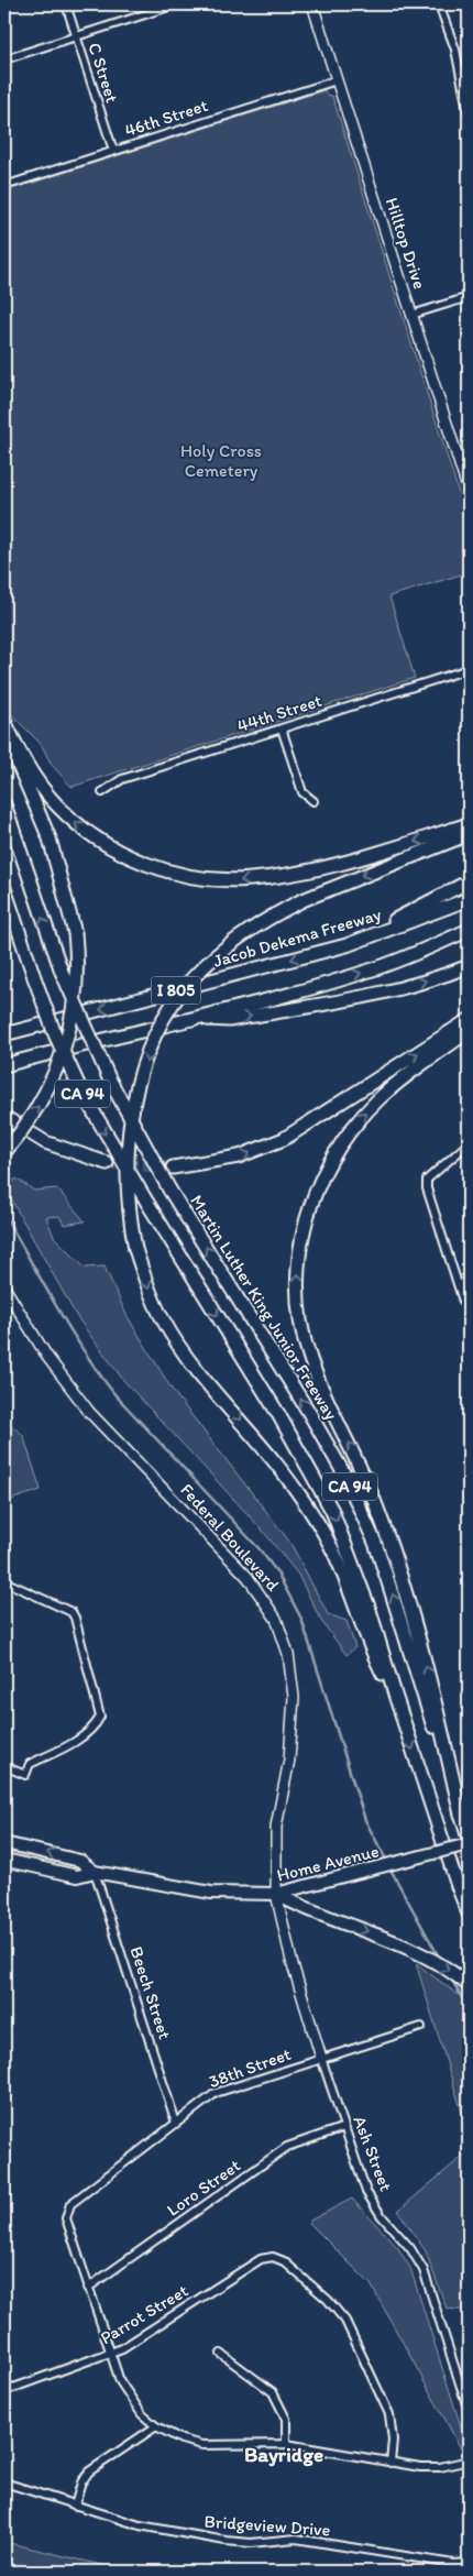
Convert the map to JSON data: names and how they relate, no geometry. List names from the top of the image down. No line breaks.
{"streets":{"highway":["Jacob Dekema Freeway","I 805","CA 94","Martin Luther King Junior Freeway"],"main road":["Hilltop Drive","Federal Boulevard","Home Avenue","Ash Street"],"street":["C Street","46th Street","44th Street","Beech Street","38th Street","Loro Street","Parrot Street","Bridgeview Drive"]},"crossings":[["C Street","46th Street"],["46th Street","Hilltop Drive"],["Federal Boulevard","Home Avenue"],["Federal Boulevard","Ash Street"],["Home Avenue","Beech Street"],["Home Avenue","Ash Street"],["Beech Street","38th Street"],["38th Street","Ash Street"],["38th Street","Loro Street"],["38th Street","Parrot Street"],["Ash Street","Loro Street"]],"districts":["Bayridge"],"parks":["Holy Cross Cemetery"]}
